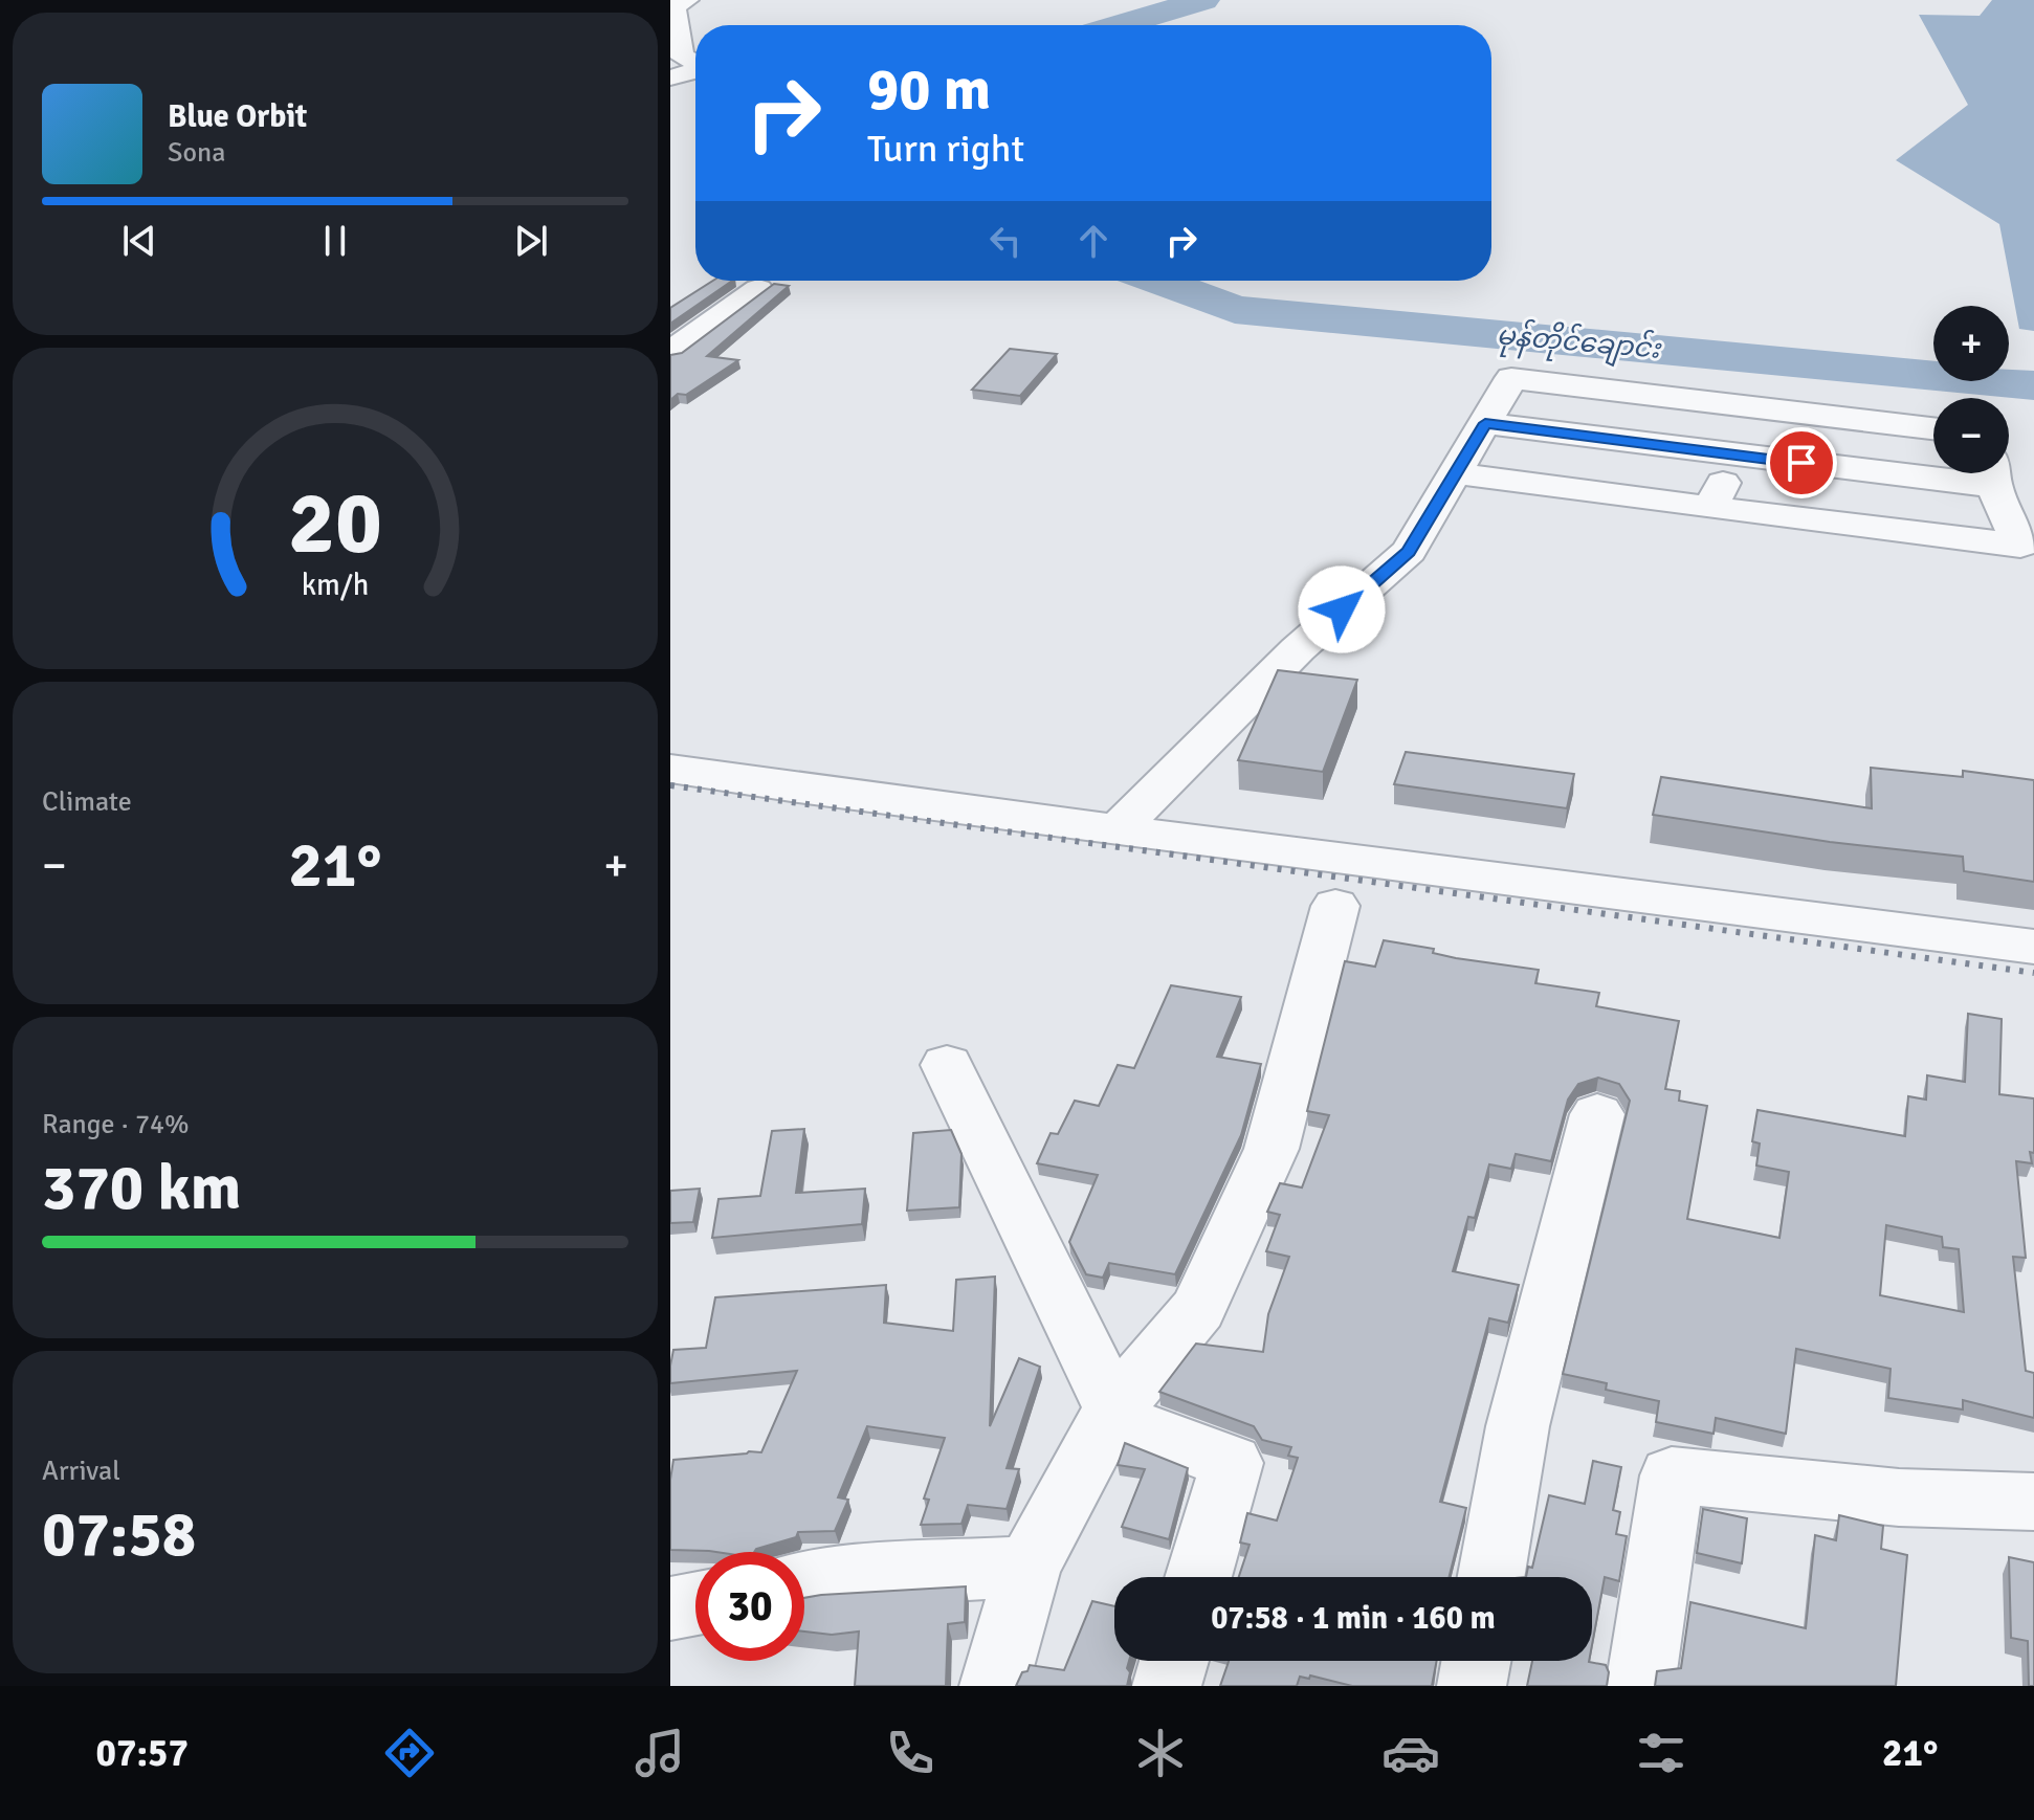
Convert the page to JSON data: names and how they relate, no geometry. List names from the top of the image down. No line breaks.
{"water":["မုန်တိုင်ချောင်း"],"page":{"turn":["90 m","Turn right"],"song":["Blue Orbit","Sona"],"map_buttons":["+","−"],"tile":["Climate",["Range · 74%","370 km"],["Arrival","07:58"]],"heat":["−","21°","+"],"limit":"30","trip":"07:58 · 1 min · 160 m","tabs":["07:57","21°"],"gauge":["20","km/h"]}}
